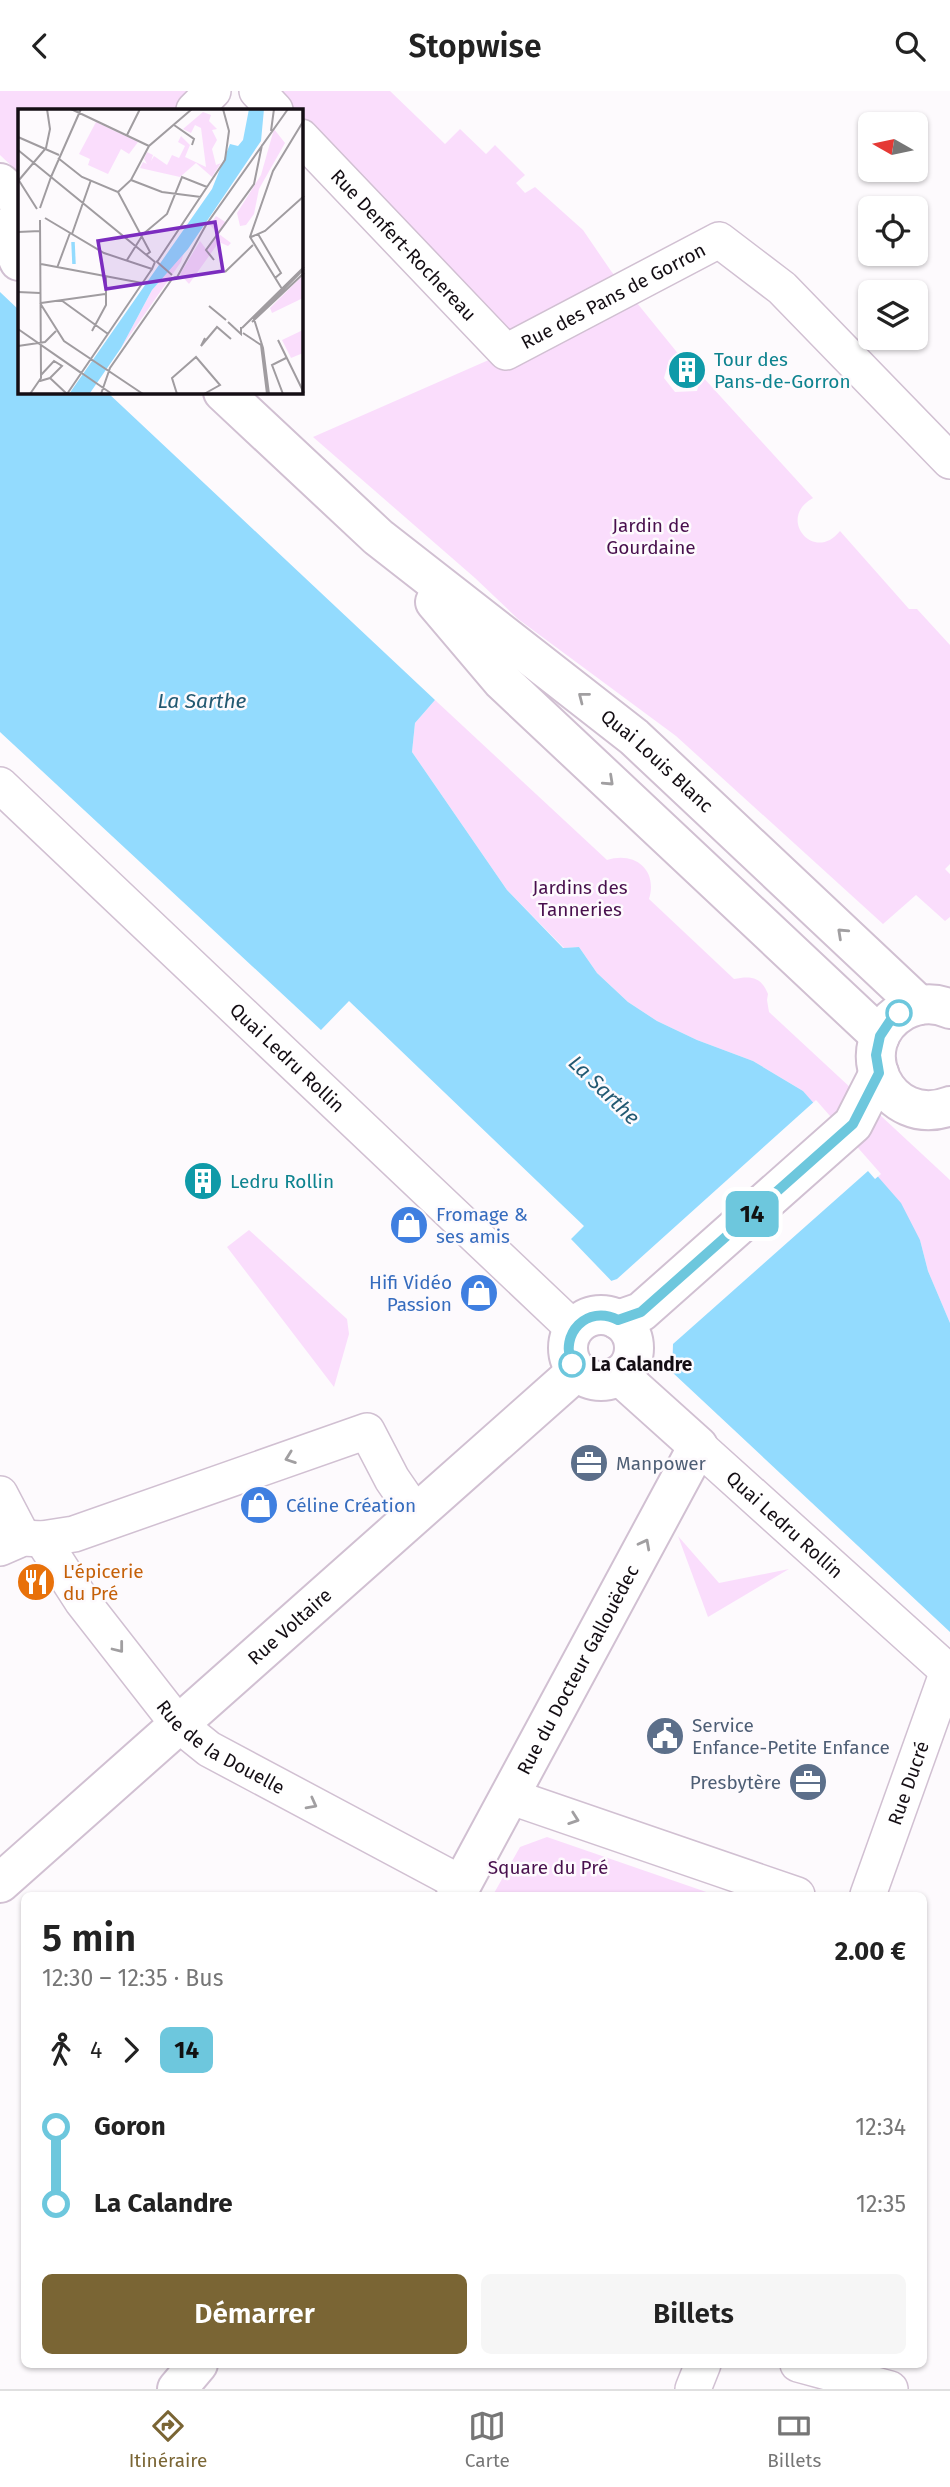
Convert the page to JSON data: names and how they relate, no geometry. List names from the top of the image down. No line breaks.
{"streets":{"main road":["Quai Louis Blanc","Quai Ledru Rollin","Rue Voltaire","Rue du Docteur Gallouëdec"],"street":["Rue Denfert-Rochereau","Rue des Pans de Gorron","Rue de la Douelle","Rue Ducré"]},"crossings":[["Rue Denfert-Rochereau","Rue des Pans de Gorron"],["Quai Ledru Rollin","Rue Voltaire"],["Quai Ledru Rollin","Rue du Docteur Gallouëdec"],["Quai Ledru Rollin","Rue Ducré"],["Rue Voltaire","Rue de la Douelle"],["Rue du Docteur Gallouëdec","Rue de la Douelle"]],"one_way":["Rue du Docteur Gallouëdec","Rue de la Douelle"],"water":["La Sarthe"],"parks":["Jardin de Gourdaine","Jardins des Tanneries","Square du Pré"],"places":{"building":["Tour des Pans-de-Gorron","Ledru Rollin"],"shop":["Fromage & ses amis","Hifi Vidéo Passion","Céline Création"],"other":["La Calandre"],"office":["Manpower","Presbytère"],"restaurant":["L'épicerie du Pré"],"public building":["Service Enfance-Petite Enfance"]},"lines":["bus line 14"],"north":"left","page":{"header":"Stopwise","on_map":"14","heading":["5 min","12:30 – 12:35 · Bus","2.00 €"],"legs":["4","14"],"list":[{"name":"Goron","value":"12:34"},{"name":"La Calandre","value":"12:35"}],"buttons":["Démarrer","Billets"],"tabs":["Itinéraire","Carte","Billets"]}}
